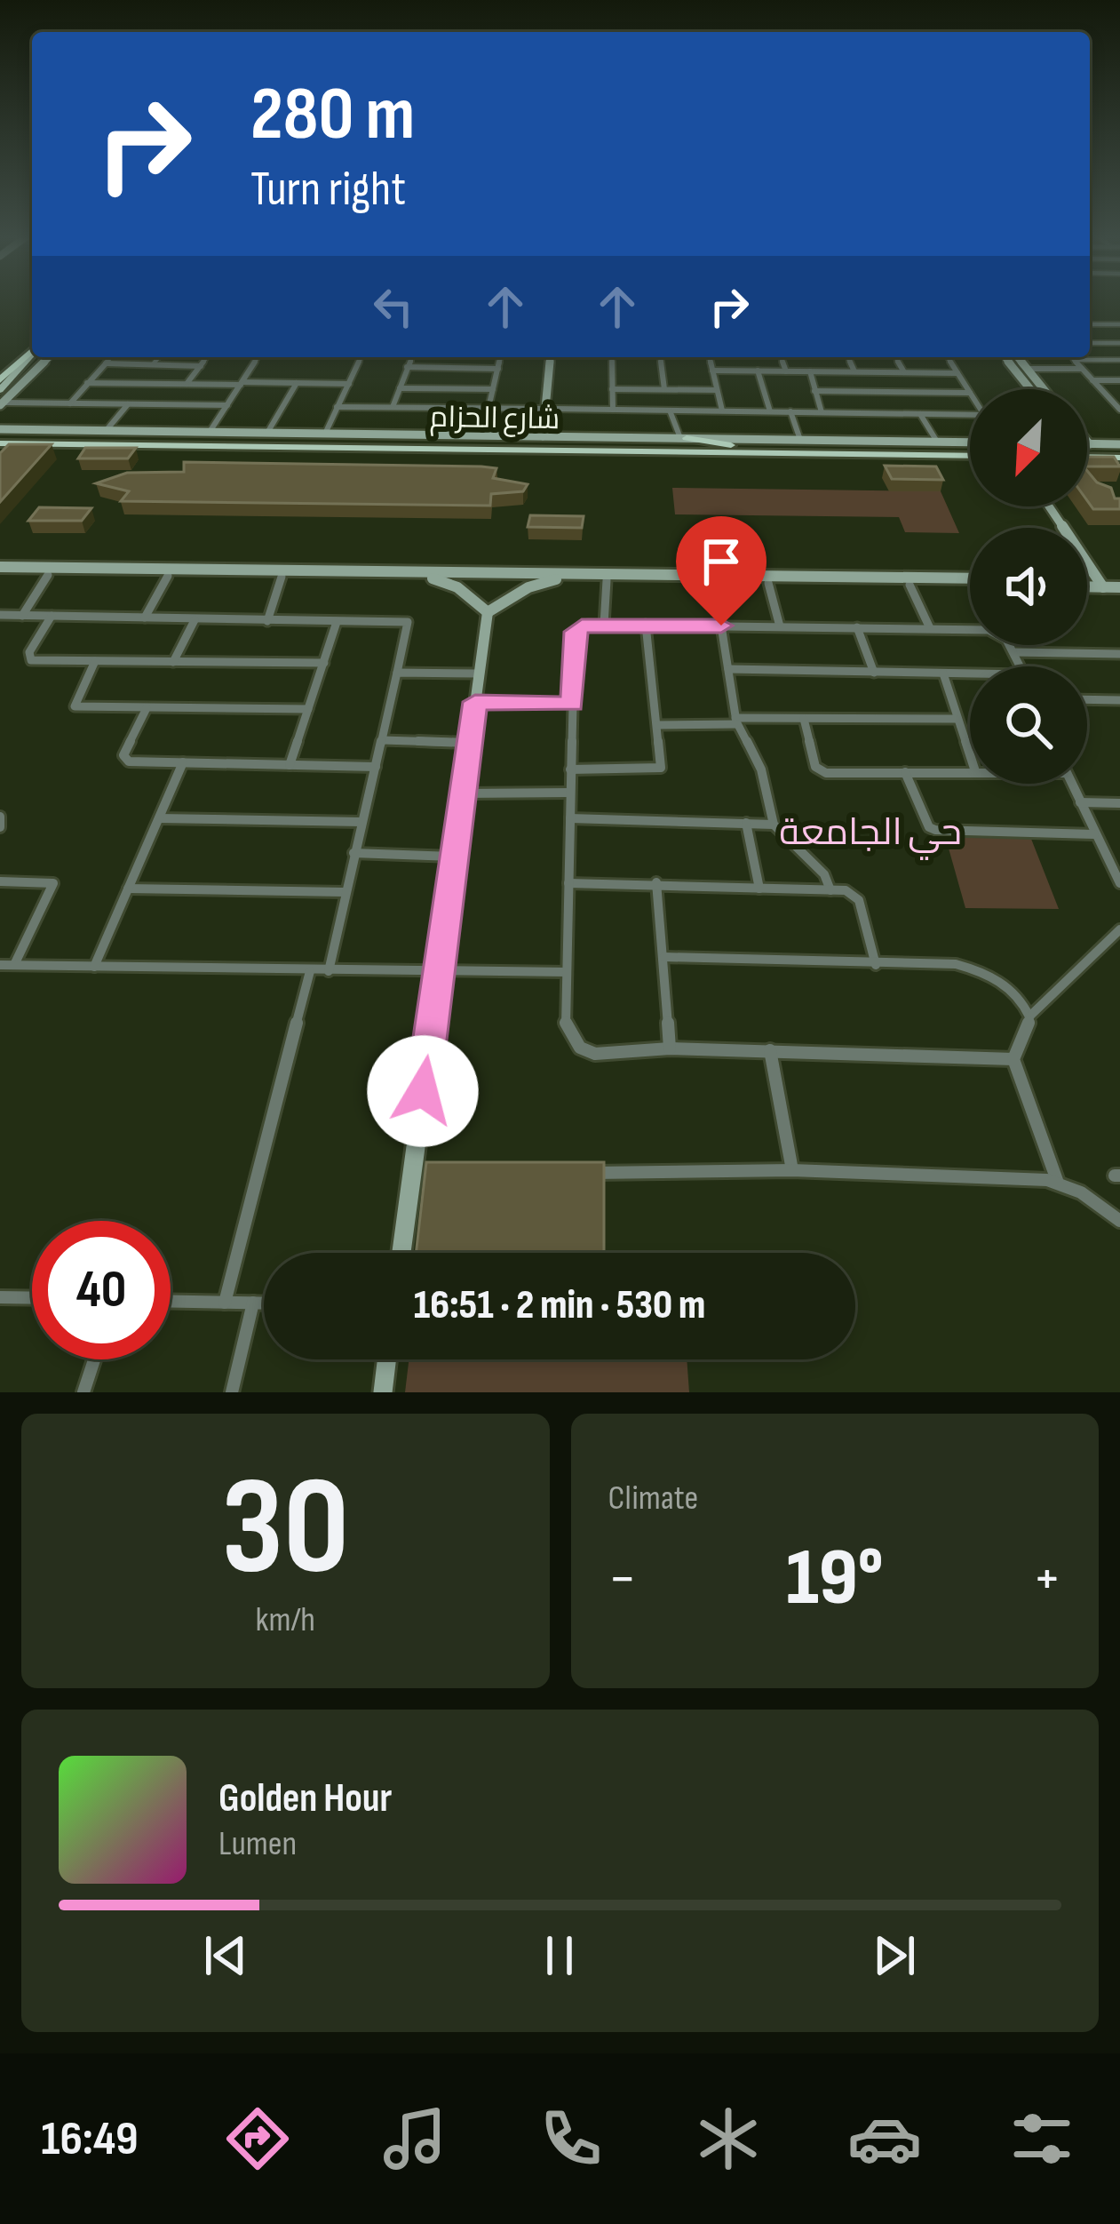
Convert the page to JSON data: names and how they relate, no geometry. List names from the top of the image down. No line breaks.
{"streets":{"main road":["شارع الحزام"]},"districts":["حي الجامعة"],"north":"bottom left","page":{"turn":["280 m","Turn right"],"limit":"40","trip":"16:51 · 2 min · 530 m","tile":[["30","km/h"],"Climate"],"heat":["−","19°","+"],"song":["Golden Hour","Lumen"],"tabs":"16:49"}}
